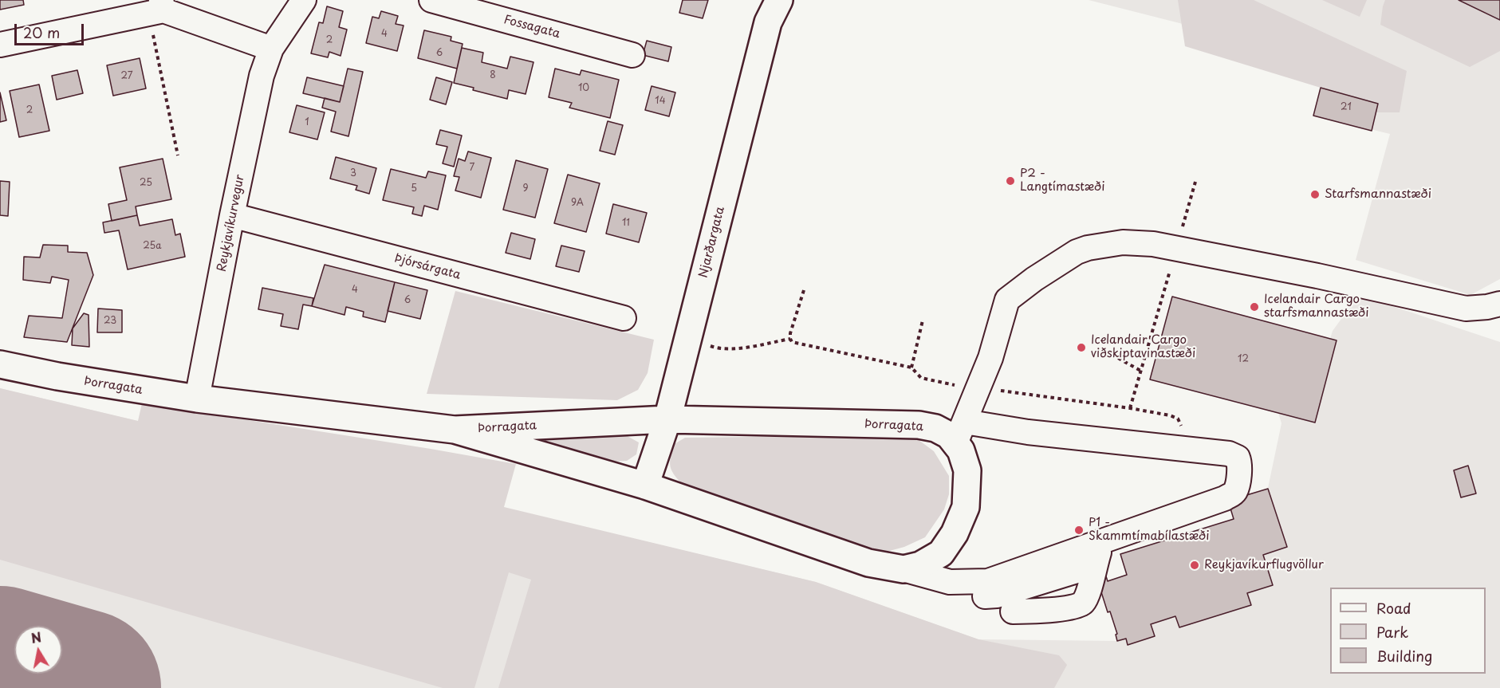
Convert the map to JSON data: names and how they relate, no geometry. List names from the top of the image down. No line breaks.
{"streets":{"main road":["Njarðargata","Þorragata"],"street":["Fossagata","Reykjavíkurvegur","Þjórsárgata"]},"crossings":[["Reykjavíkurvegur","Þjórsárgata"],["Reykjavíkurvegur","Þorragata"],["Njarðargata","Þorragata"]],"places":["P2 - Langtímastæði","Starfsmannastæði","Icelandair Cargo starfsmannastæði","Icelandair Cargo viðskiptavinastæði","P1 - Skammtímabílastæði","Reykjavíkurflugvöllur"],"house_numbers":["4","2","6","8","27","10","14","21","2","1","7","3","25","5","9","9A","11","25a","4","6","23","12"],"legend":["Road","Park","Building"],"scale_bar":"20 m","north":"top"}
